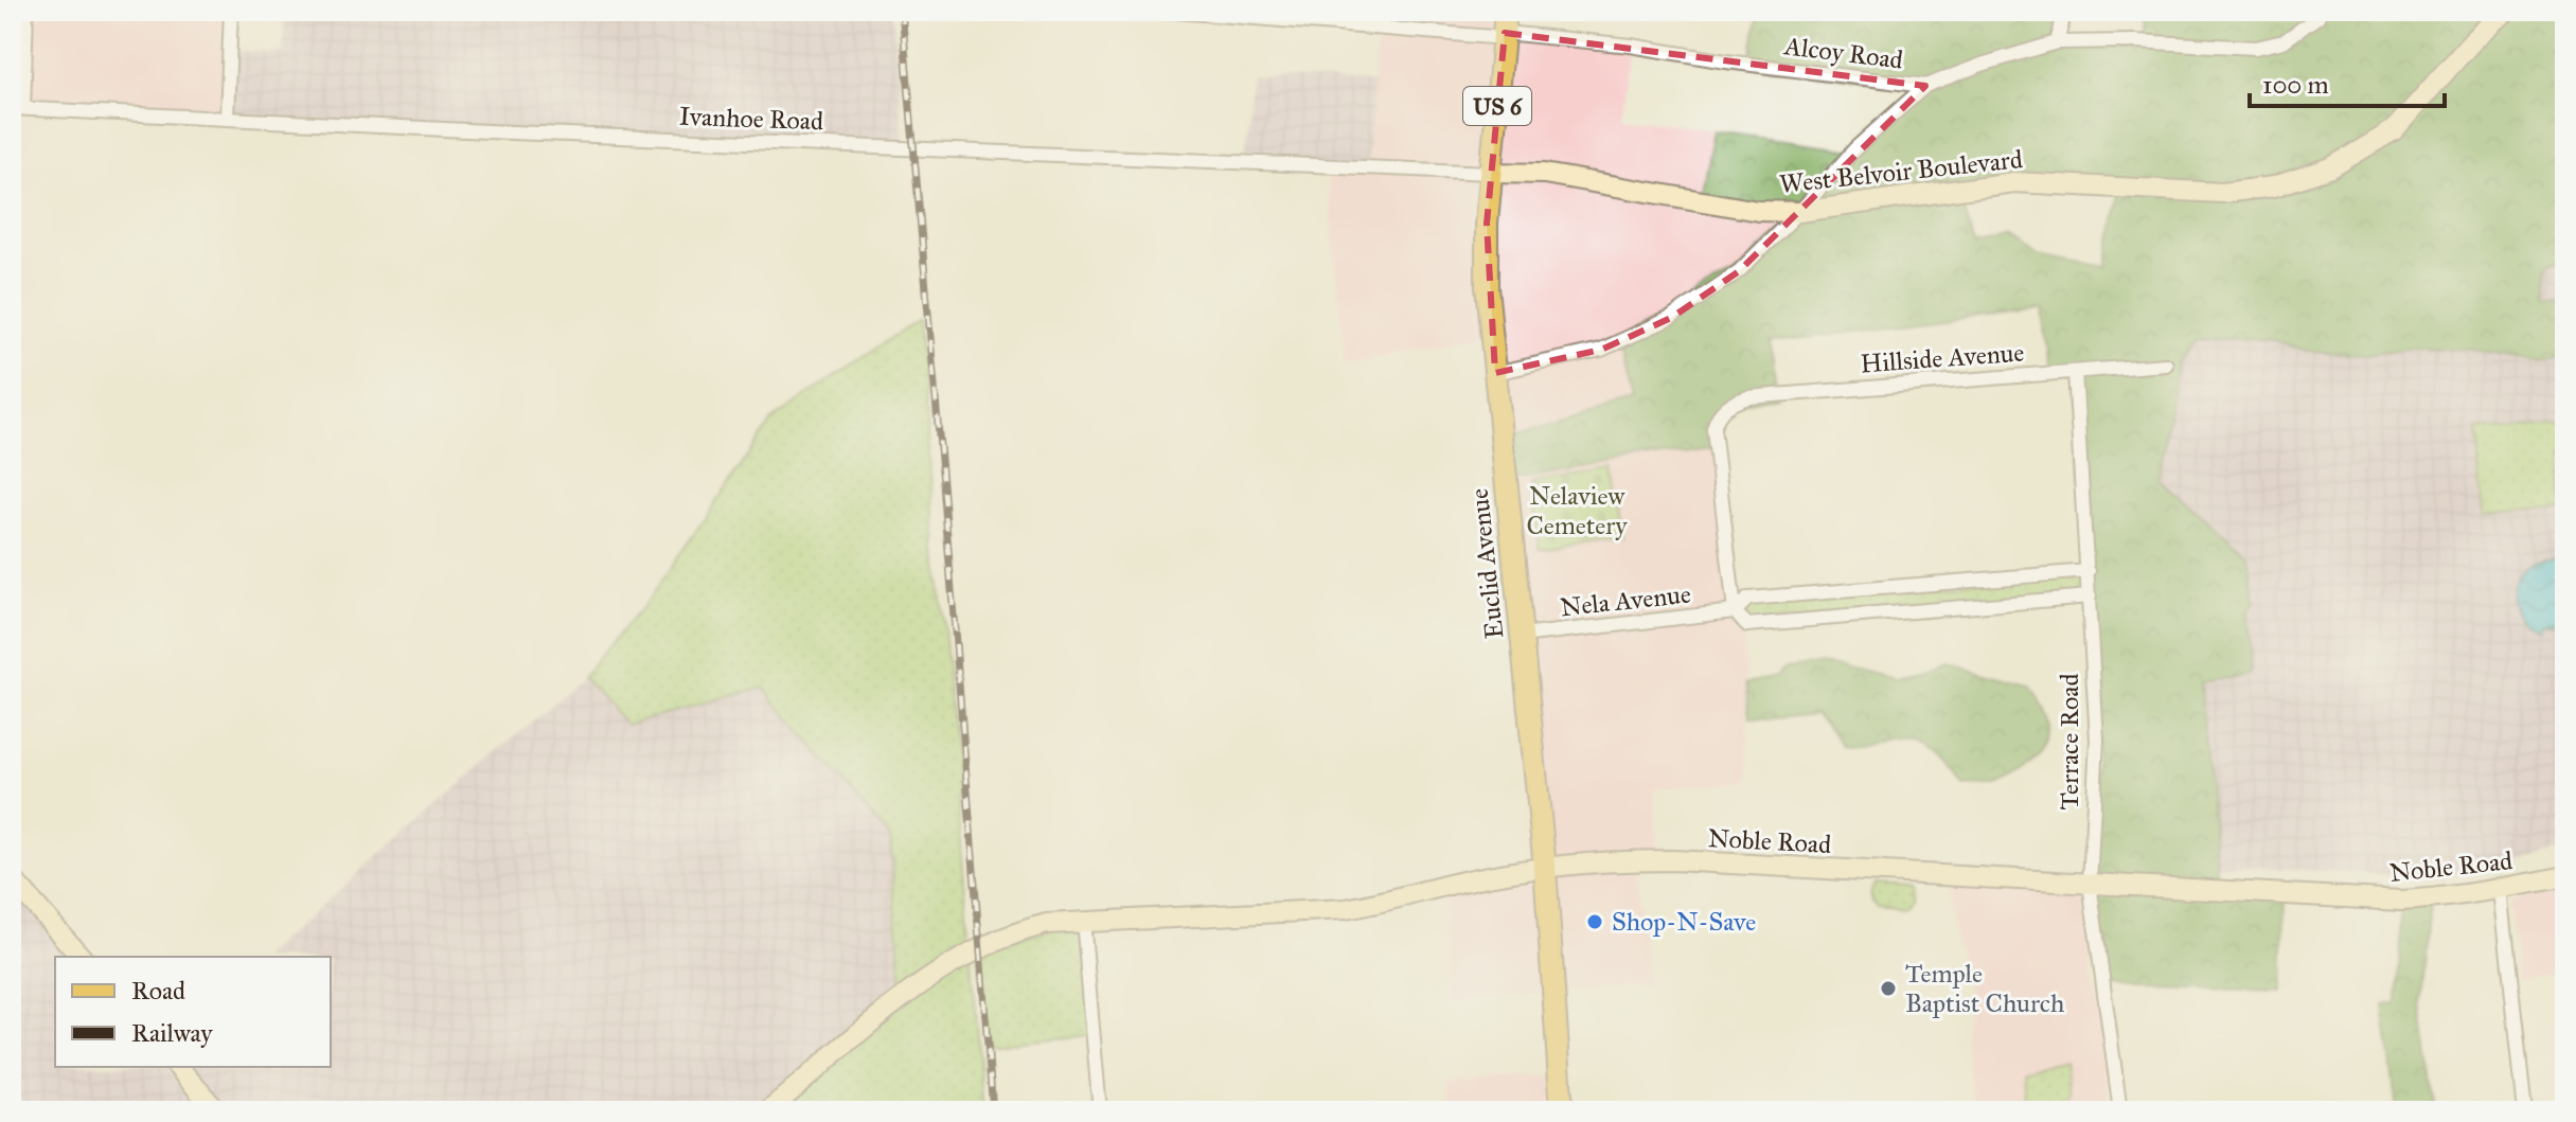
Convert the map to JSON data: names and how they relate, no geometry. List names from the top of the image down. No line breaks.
{"streets":{"main road":["US 6","Euclid Avenue"],"street":["Alcoy Road","Ivanhoe Road","West Belvoir Boulevard","Hillside Avenue","Nela Avenue","Terrace Road","Noble Road"]},"crossings":[["Alcoy Road","Euclid Avenue"],["Ivanhoe Road","West Belvoir Boulevard"],["Ivanhoe Road","Euclid Avenue"],["West Belvoir Boulevard","Euclid Avenue"],["Hillside Avenue","Nela Avenue"],["Hillside Avenue","Terrace Road"],["Euclid Avenue","Nela Avenue"],["Euclid Avenue","Noble Road"],["Nela Avenue","Terrace Road"],["Terrace Road","Noble Road"]],"parks":["Nelaview Cemetery"],"places":["Shop-N-Save","Temple Baptist Church"],"legend":["Road","Railway"],"scale_bar":"100 m"}
